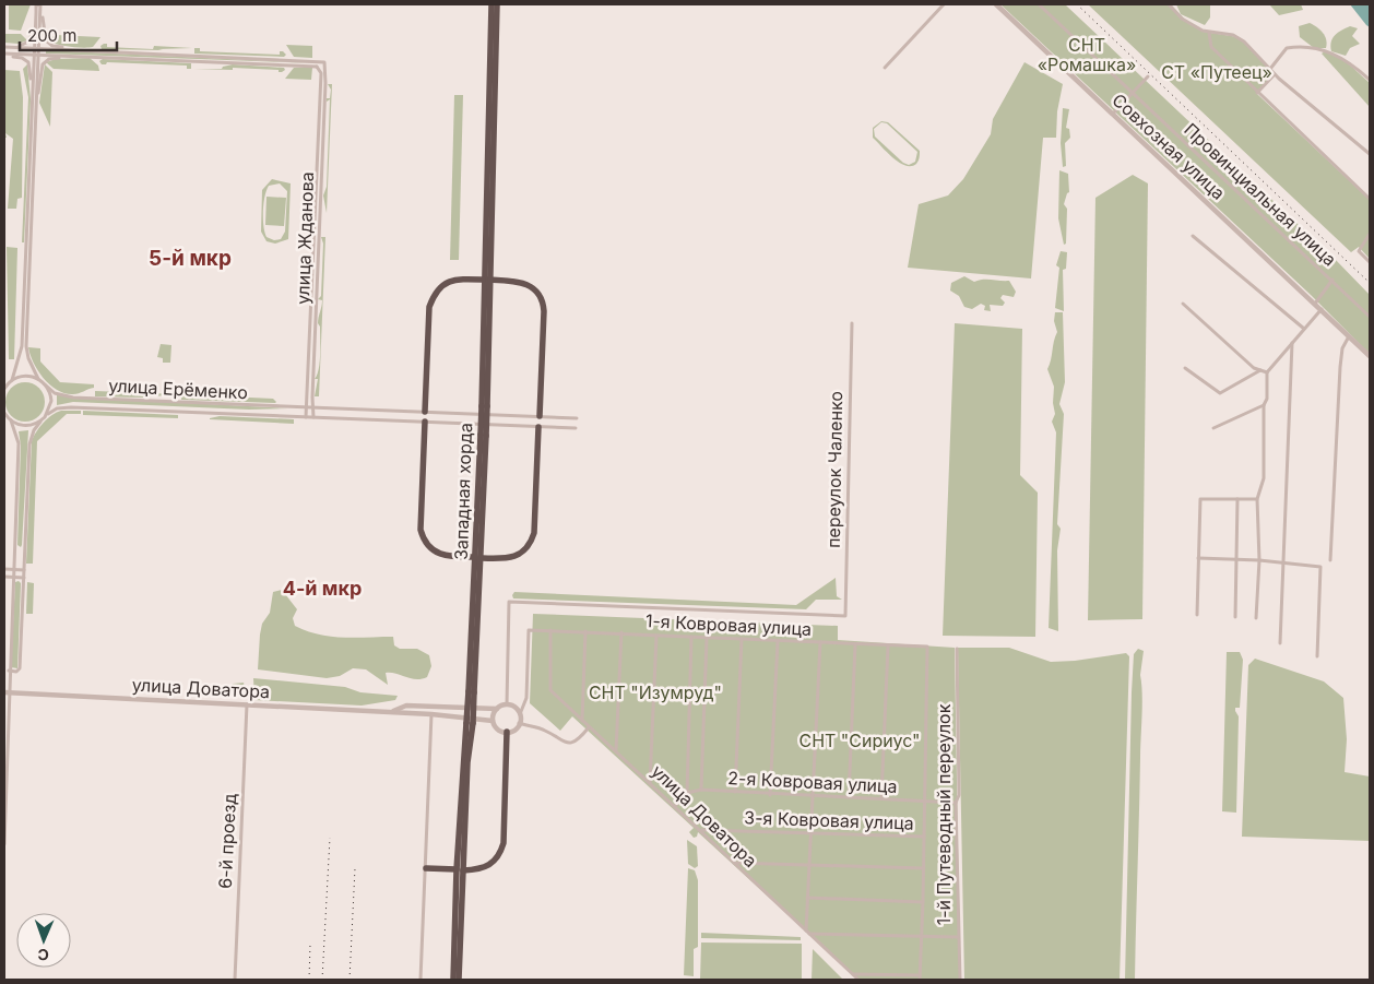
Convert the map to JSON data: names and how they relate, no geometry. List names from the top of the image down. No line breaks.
{"streets":{"highway":["Западная хорда"],"street":["Совхозная улица","Провинциальная улица","улица Жданова","улица Ерёменко","переулок Чаленко","1-я Ковровая улица","улица Доватора","2-я Ковровая улица","1-й Путеводный переулок","3-я Ковровая улица","6-й проезд"]},"crossings":[["улица Жданова","улица Ерёменко"],["переулок Чаленко","1-я Ковровая улица"],["переулок Чаленко","улица Доватора"],["1-я Ковровая улица","улица Доватора"],["1-я Ковровая улица","2-я Ковровая улица"],["улица Доватора","3-я Ковровая улица"],["улица Доватора","6-й проезд"],["2-я Ковровая улица","1-й Путеводный переулок"]],"districts":["5-й мкр","4-й мкр"],"parks":["СНТ «Ромашка»","СТ «Путеец»","СНТ \"Изумруд\"","СНТ \"Сириус\""],"scale_bar":"200 m","north":"bottom"}
